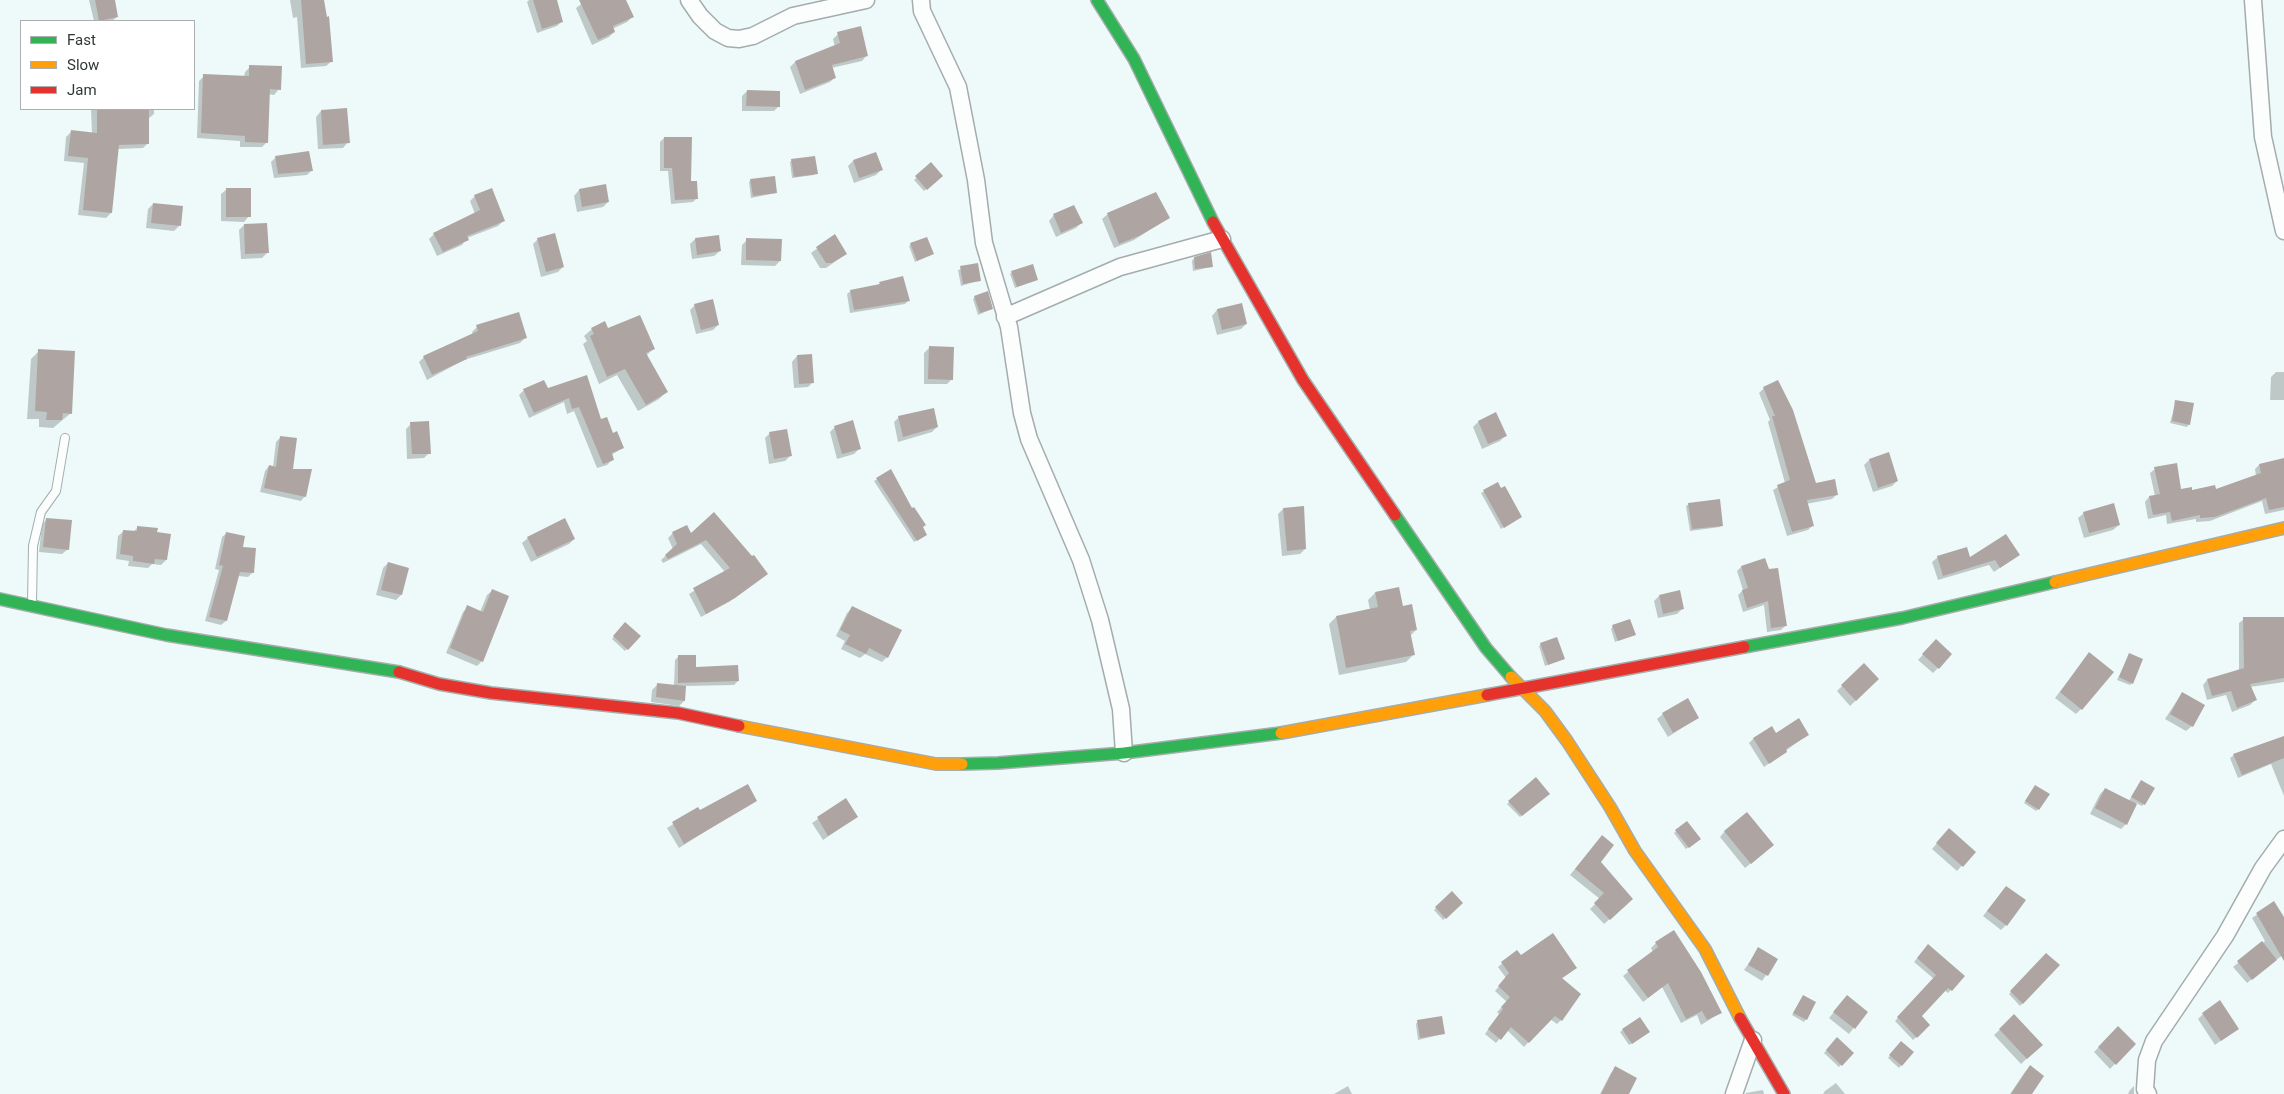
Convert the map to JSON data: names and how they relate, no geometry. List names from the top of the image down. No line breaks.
{"legend":["Fast","Slow","Jam"]}
